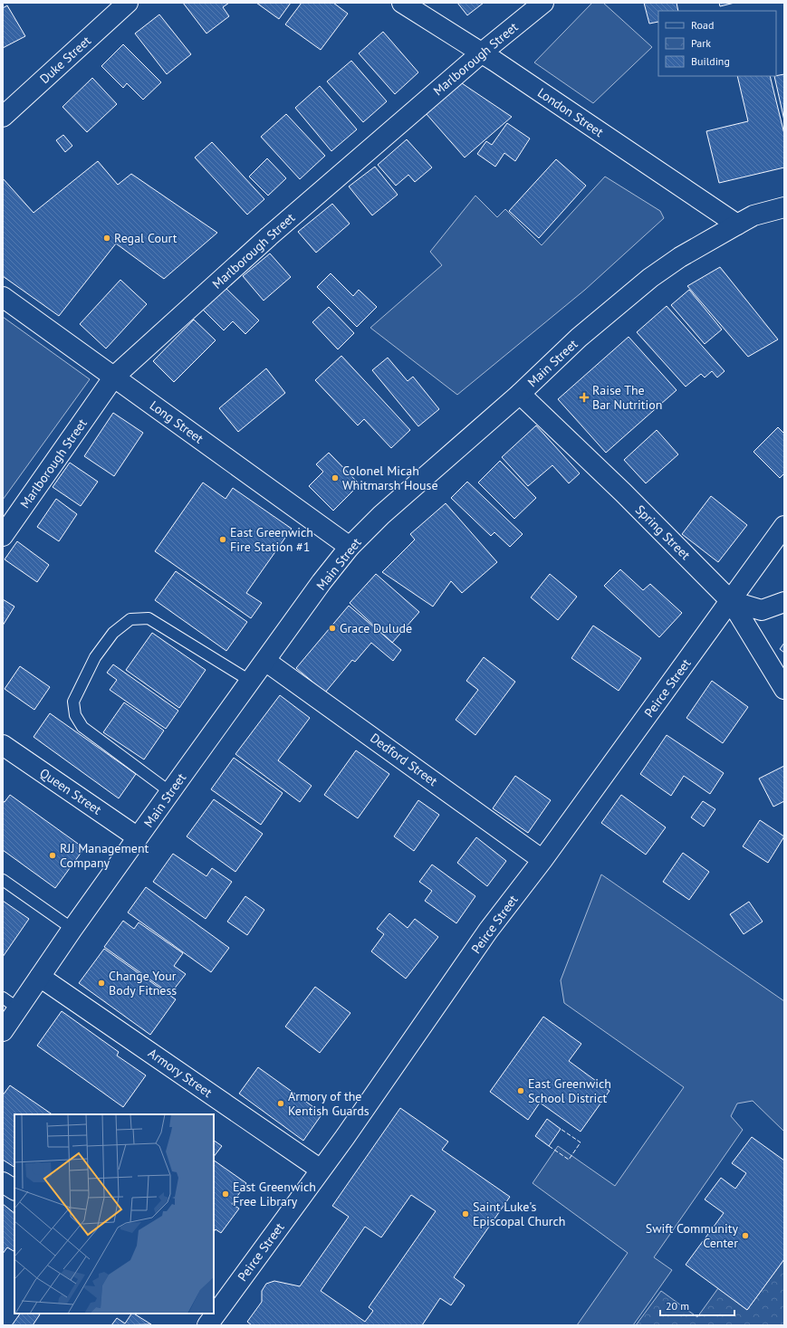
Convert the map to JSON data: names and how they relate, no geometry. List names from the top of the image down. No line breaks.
{"streets":{"street":["Marlborough Street","Duke Street","London Street","Main Street","Long Street","Spring Street","Peirce Street","Dedford Street","Queen Street","Armory Street"]},"crossings":[["Marlborough Street","London Street"],["Marlborough Street","Long Street"],["London Street","Main Street"],["Main Street","Long Street"],["Main Street","Spring Street"],["Main Street","Dedford Street"],["Main Street","Queen Street"],["Main Street","Armory Street"],["Spring Street","Peirce Street"],["Peirce Street","Dedford Street"],["Peirce Street","Armory Street"]],"places":{"other":["Regal Court","Colonel Micah Whitmarsh House","East Greenwich Fire Station #1","Grace Dulude","RJJ Management Company","Change Your Body Fitness","East Greenwich School District","Armory of the Kentish Guards","East Greenwich Free Library","Saint Luke's Episcopal Church","Swift Community Center"],"health":["Raise The Bar Nutrition"]},"legend":["Road","Park","Building"],"scale_bar":"20 m"}
